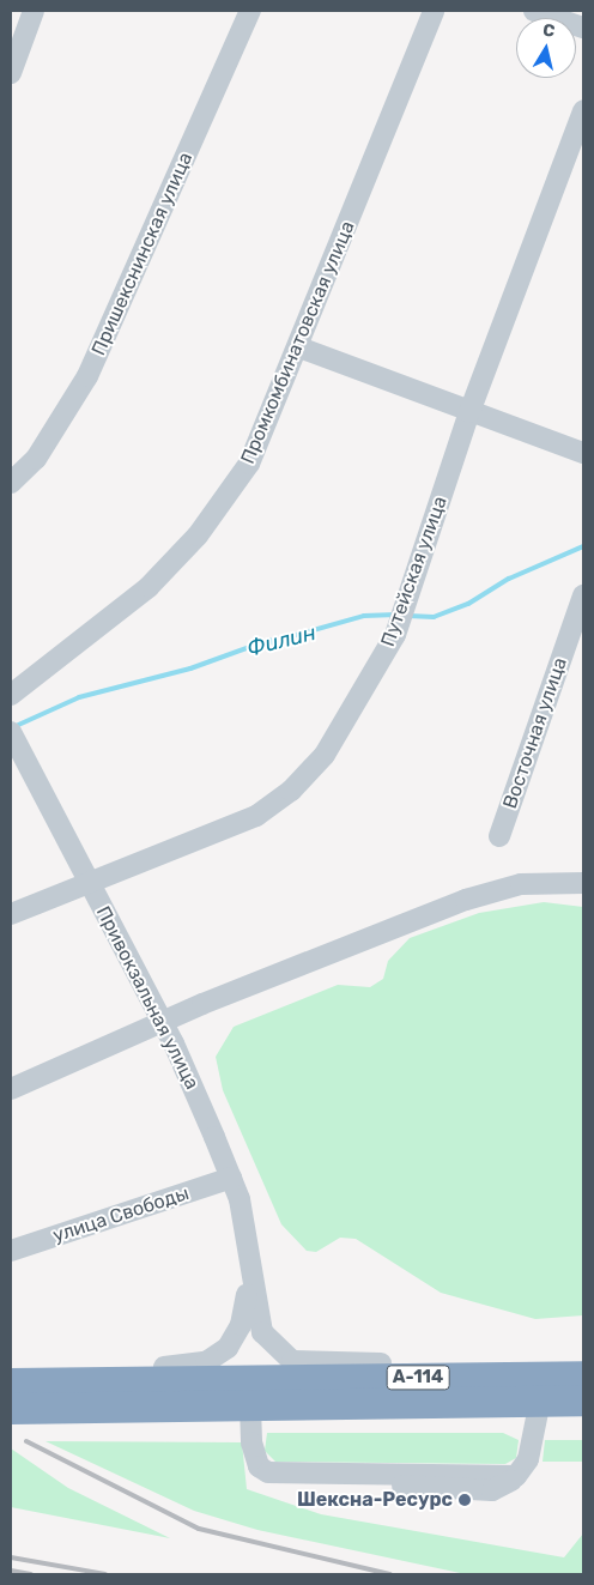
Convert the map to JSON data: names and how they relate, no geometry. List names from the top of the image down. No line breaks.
{"streets":{"highway":["А-114"],"street":["Пришекснинская улица","Промкомбинатовская улица","Путейская улица","Восточная улица","Привокзальная улица","улица Свободы"]},"crossings":[["Путейская улица","Привокзальная улица"],["Привокзальная улица","улица Свободы"]],"water":["Филин"],"places":["Шексна-Ресурс"],"north":"top"}
